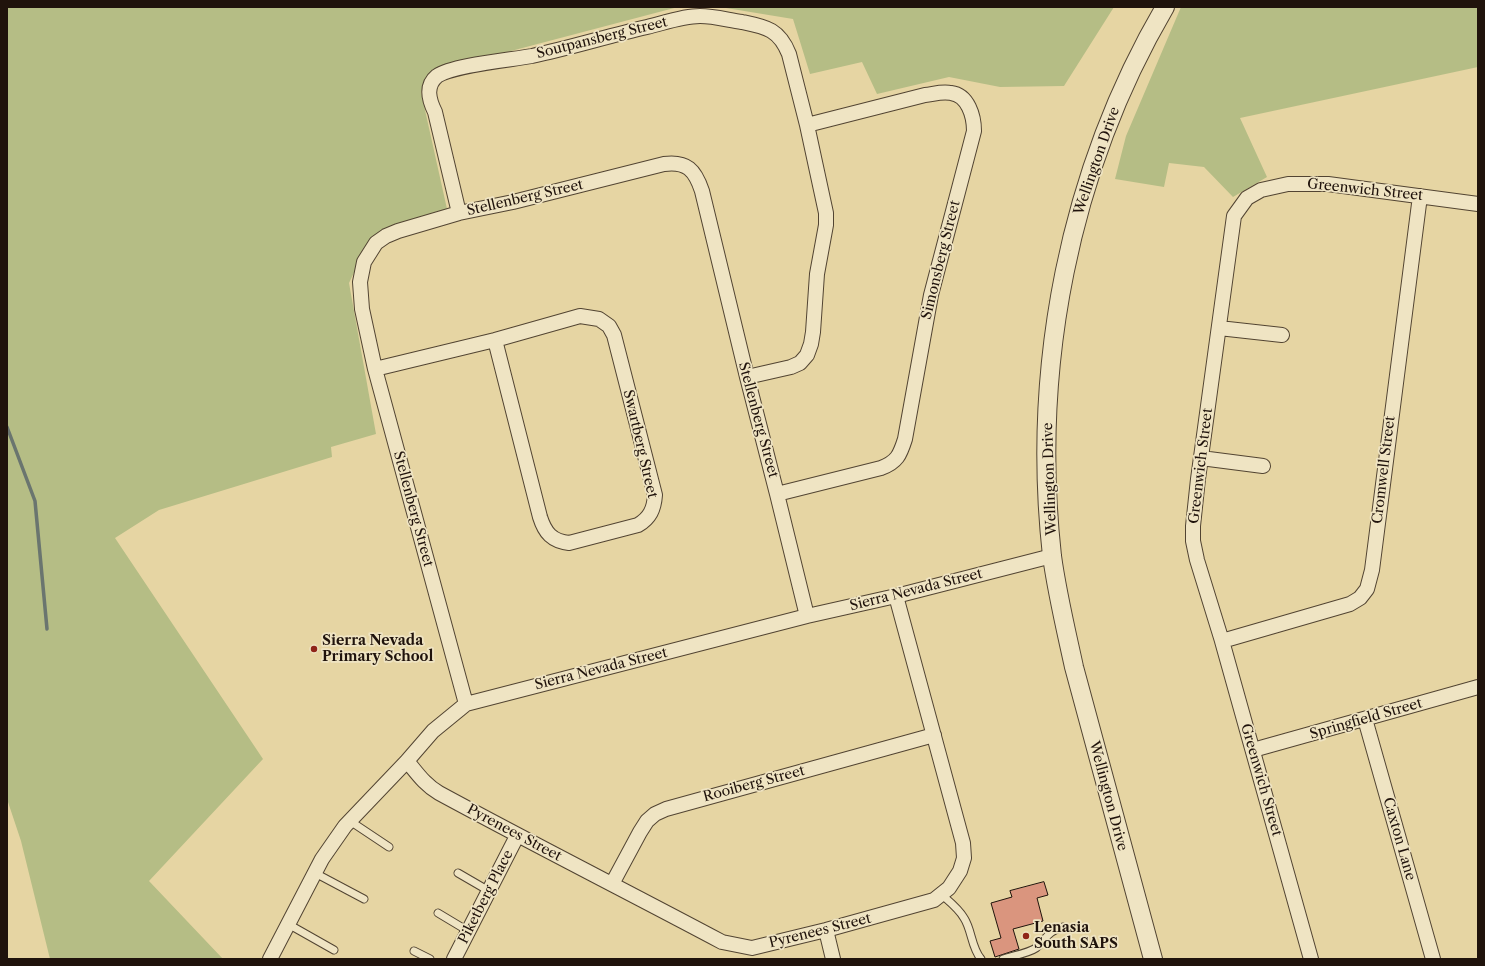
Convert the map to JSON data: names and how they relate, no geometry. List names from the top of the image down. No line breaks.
{"streets":{"street":["Soutpansberg Street","Wellington Drive","Greenwich Street","Stellenberg Street","Simonsberg Street","Swartberg Street","Cromwell Street","Sierra Nevada Street","Springfield Street","Rooiberg Street","Pyrenees Street","Caxton Lane","Piketberg Place"]},"crossings":[["Soutpansberg Street","Stellenberg Street"],["Soutpansberg Street","Simonsberg Street"],["Wellington Drive","Sierra Nevada Street"],["Greenwich Street","Cromwell Street"],["Greenwich Street","Springfield Street"],["Stellenberg Street","Simonsberg Street"],["Stellenberg Street","Swartberg Street"],["Stellenberg Street","Sierra Nevada Street"],["Sierra Nevada Street","Pyrenees Street"],["Springfield Street","Caxton Lane"],["Rooiberg Street","Pyrenees Street"],["Pyrenees Street","Piketberg Place"]],"places":["Sierra Nevada Primary School","Lenasia South SAPS"]}
